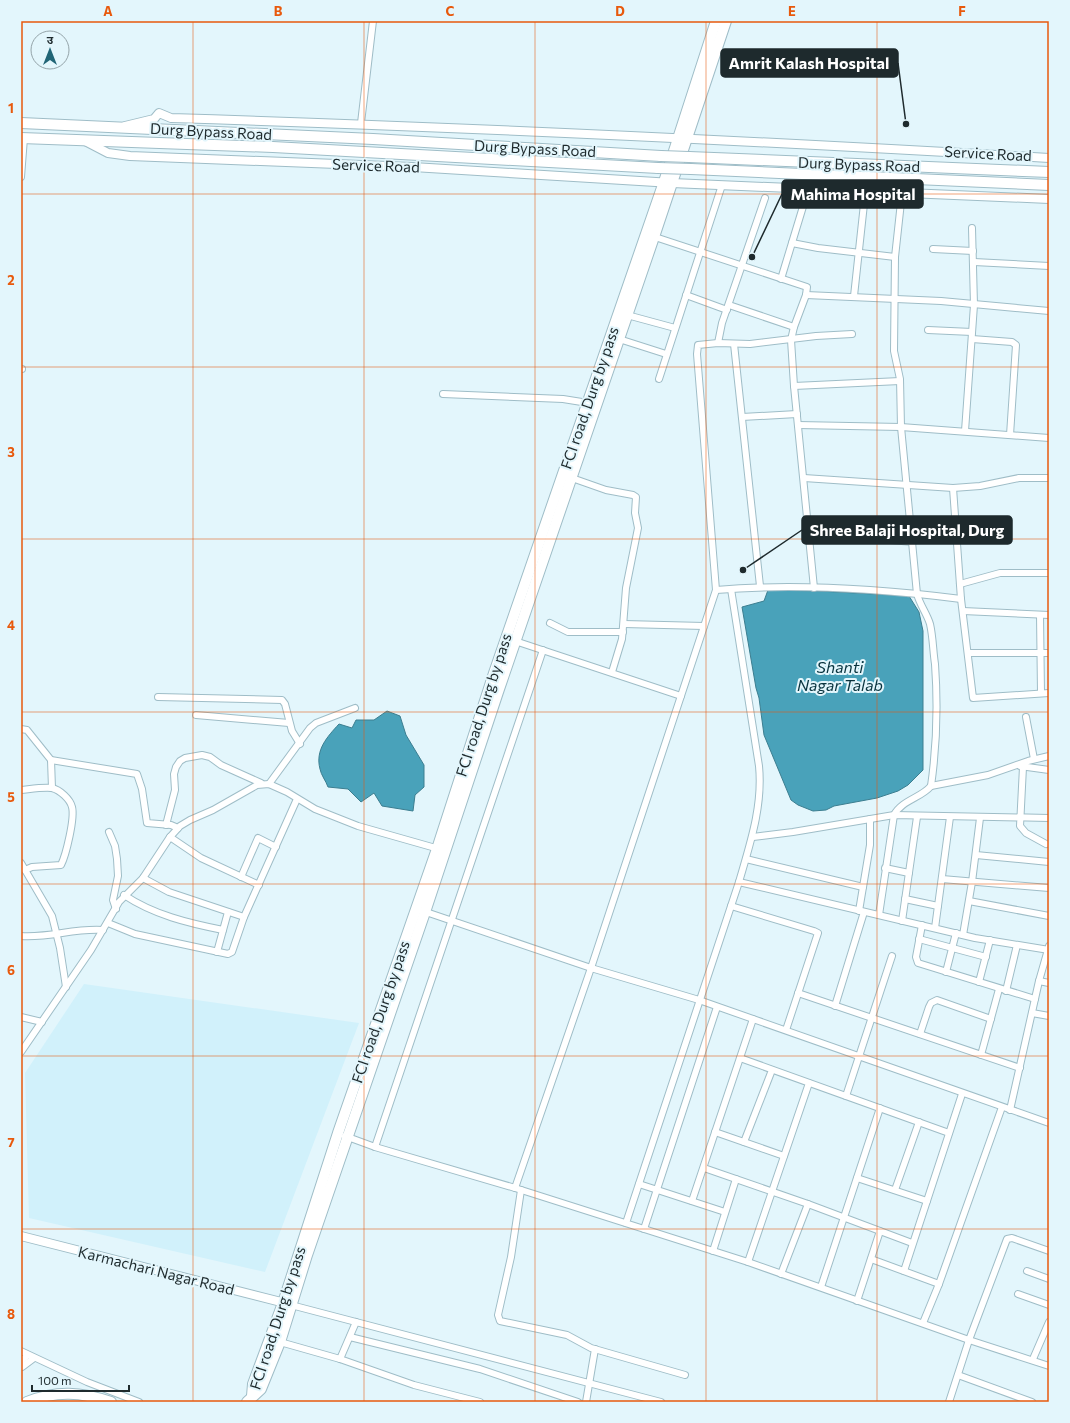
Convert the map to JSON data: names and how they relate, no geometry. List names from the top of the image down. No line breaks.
{"streets":{"main road":["Durg Bypass Road","FCI road, Durg by pass"],"street":["Service Road","Karmachari Nagar Road"]},"crossings":[["Durg Bypass Road","Service Road"],["Service Road","FCI road, Durg by pass"],["FCI road, Durg by pass","Karmachari Nagar Road"]],"water":["Shanti Nagar Talab"],"places":["Amrit Kalash Hospital","Mahima Hospital","Shree Balaji Hospital, Durg"],"scale_bar":"100 m","north":"top","grid":{"columns":["A","B","C","D","E","F"],"rows":["1","2","3","4","5","6","7","8"]}}
